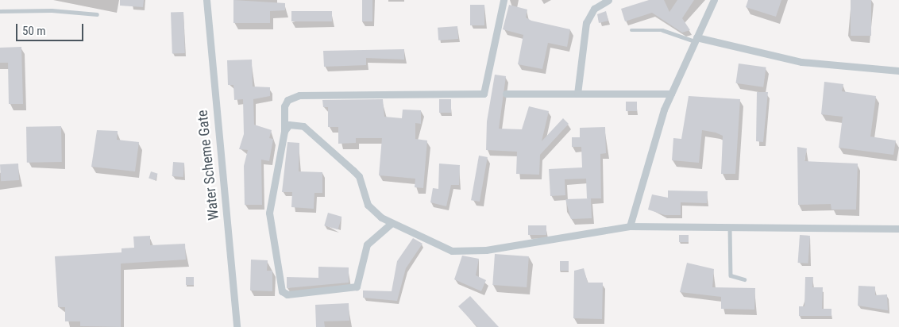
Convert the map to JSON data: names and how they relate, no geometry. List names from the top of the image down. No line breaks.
{"streets":{"street":["Water Scheme Gate"]},"scale_bar":"50 m"}
